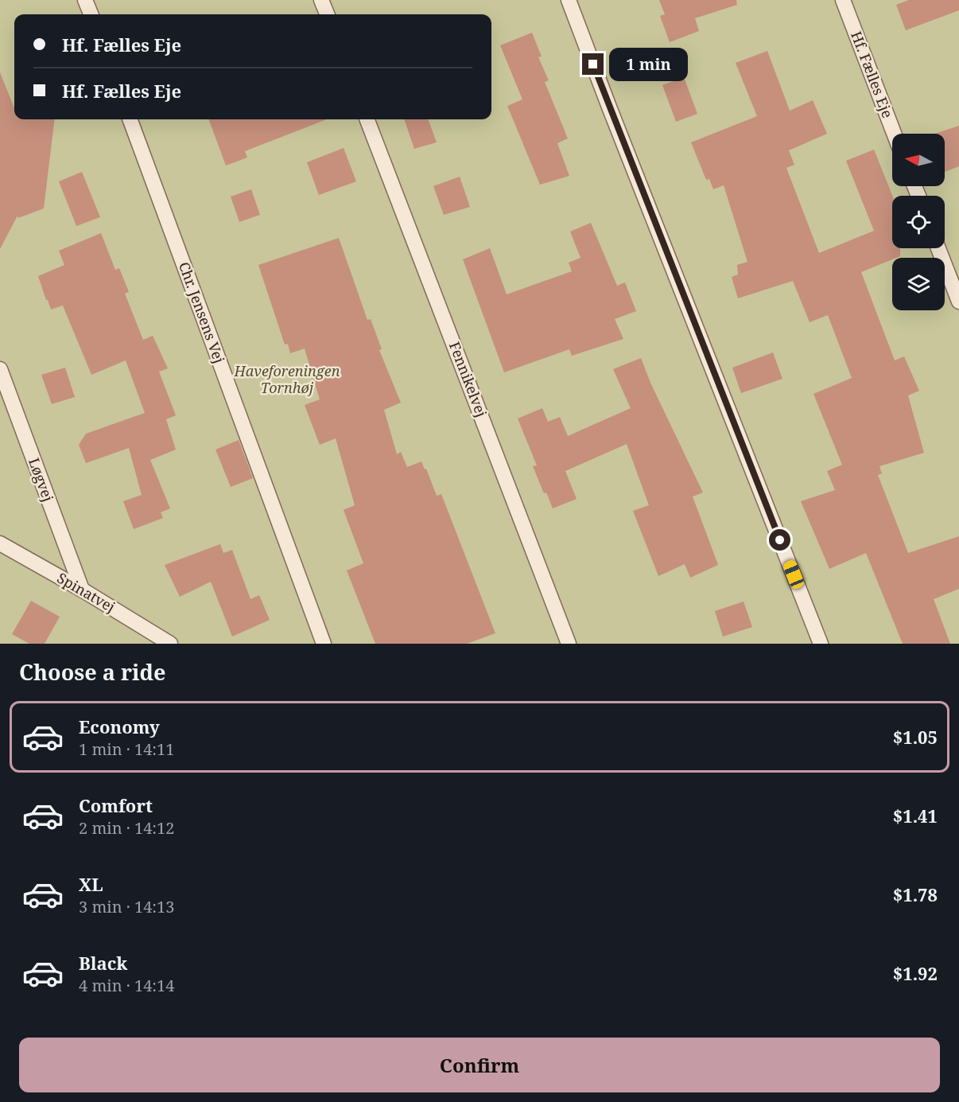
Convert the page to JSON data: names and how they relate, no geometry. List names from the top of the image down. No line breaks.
{"streets":{"lane":["Hf. Fælles Eje","Chr. Jensens Vej","Fennikelvej","Løgvej","Spinatvej"]},"crossings":[["Løgvej","Spinatvej"]],"parks":["Haveforeningen Tornhøj"],"north":"left","page":{"banner":["Hf. Fælles Eje","Hf. Fælles Eje"],"bubble":"1 min","heading":"Choose a ride","list":[{"name":"Economy","note":"1 min · 14:11","value":"$1.05"},{"name":"Comfort","note":"2 min · 14:12","value":"$1.41"},{"name":"XL","note":"3 min · 14:13","value":"$1.78"},{"name":"Black","note":"4 min · 14:14","value":"$1.92"}],"buttons":"Confirm"}}
